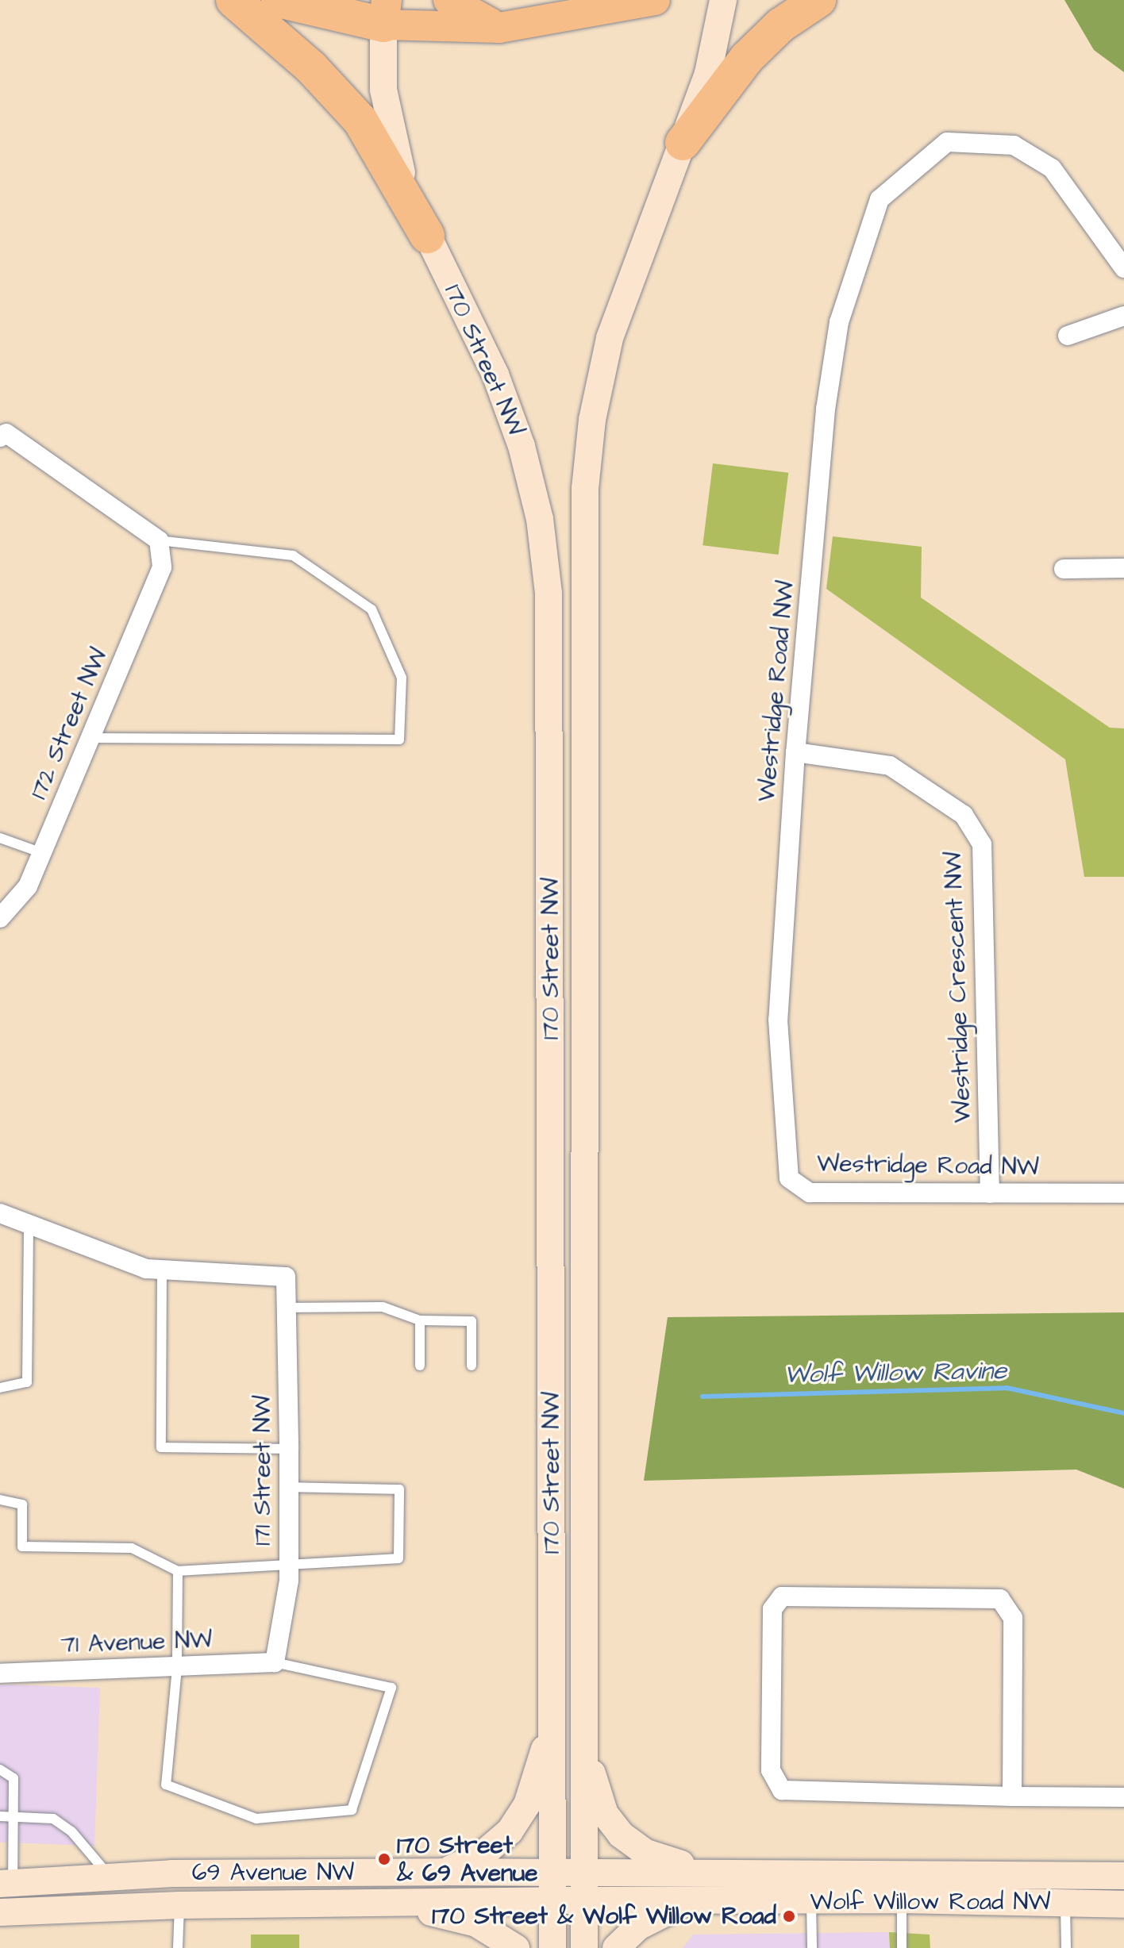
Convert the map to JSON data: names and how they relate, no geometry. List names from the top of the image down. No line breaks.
{"streets":{"main road":["170 Street NW","69 Avenue NW","Wolf Willow Road NW"],"street":["Westridge Road NW","172 Street NW","Westridge Crescent NW","171 Street NW","71 Avenue NW"]},"crossings":[["170 Street NW","69 Avenue NW"],["170 Street NW","Wolf Willow Road NW"],["Westridge Road NW","Westridge Crescent NW"],["171 Street NW","71 Avenue NW"],["69 Avenue NW","Wolf Willow Road NW"]],"water":["Wolf Willow Ravine"],"places":["170 Street & 69 Avenue","170 Street & Wolf Willow Road"]}
